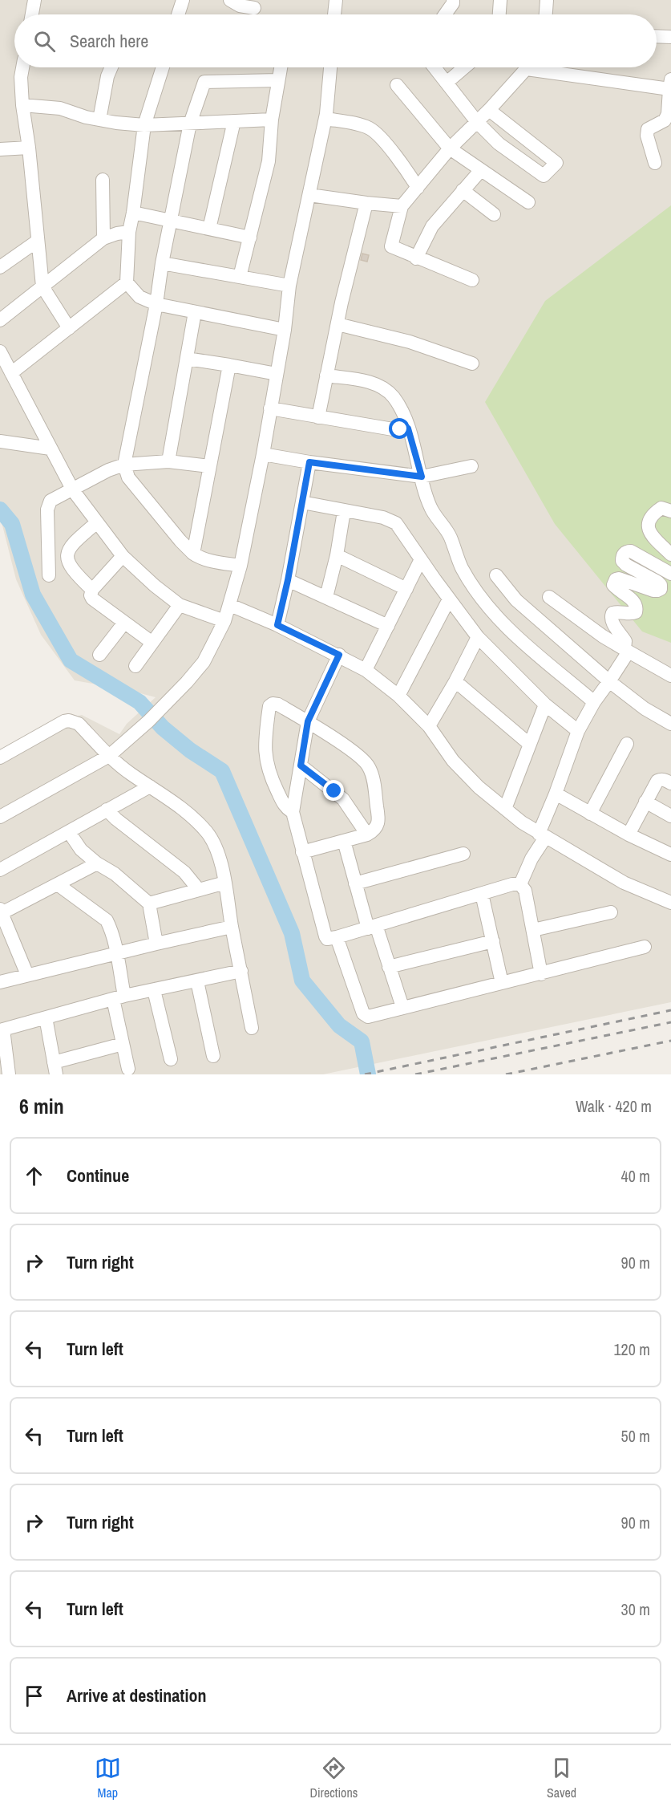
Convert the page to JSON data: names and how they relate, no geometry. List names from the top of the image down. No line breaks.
{"page":{"search":"Search here","heading":["6 min","Walk · 420 m"],"list":[["Continue","40 m"],["Turn right","90 m"],["Turn left","120 m"],["Turn left","50 m"],["Turn right","90 m"],["Turn left","30 m"],"Arrive at destination"],"nav":["Map","Directions","Saved"]}}
